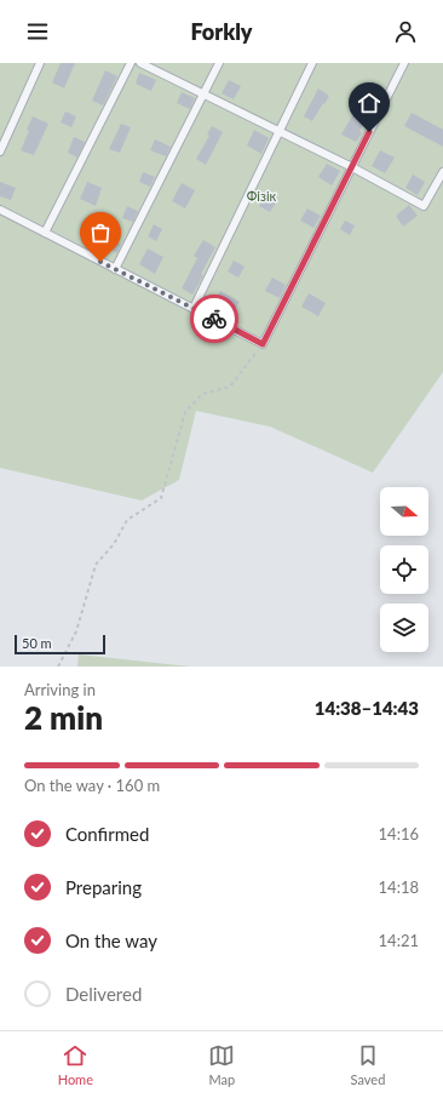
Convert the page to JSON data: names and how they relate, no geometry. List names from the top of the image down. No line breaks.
{"parks":["Фізік"],"scale_bar":"50 m","north":"right","page":{"header":"Forkly","scale":"50 m","heading":["2 min","Arriving in","14:38–14:43"],"bar":"On the way · 160 m","list":[["Confirmed","14:16"],["Preparing","14:18"],["On the way","14:21"],"Delivered"],"tabs":["Home","Map","Saved"]}}
